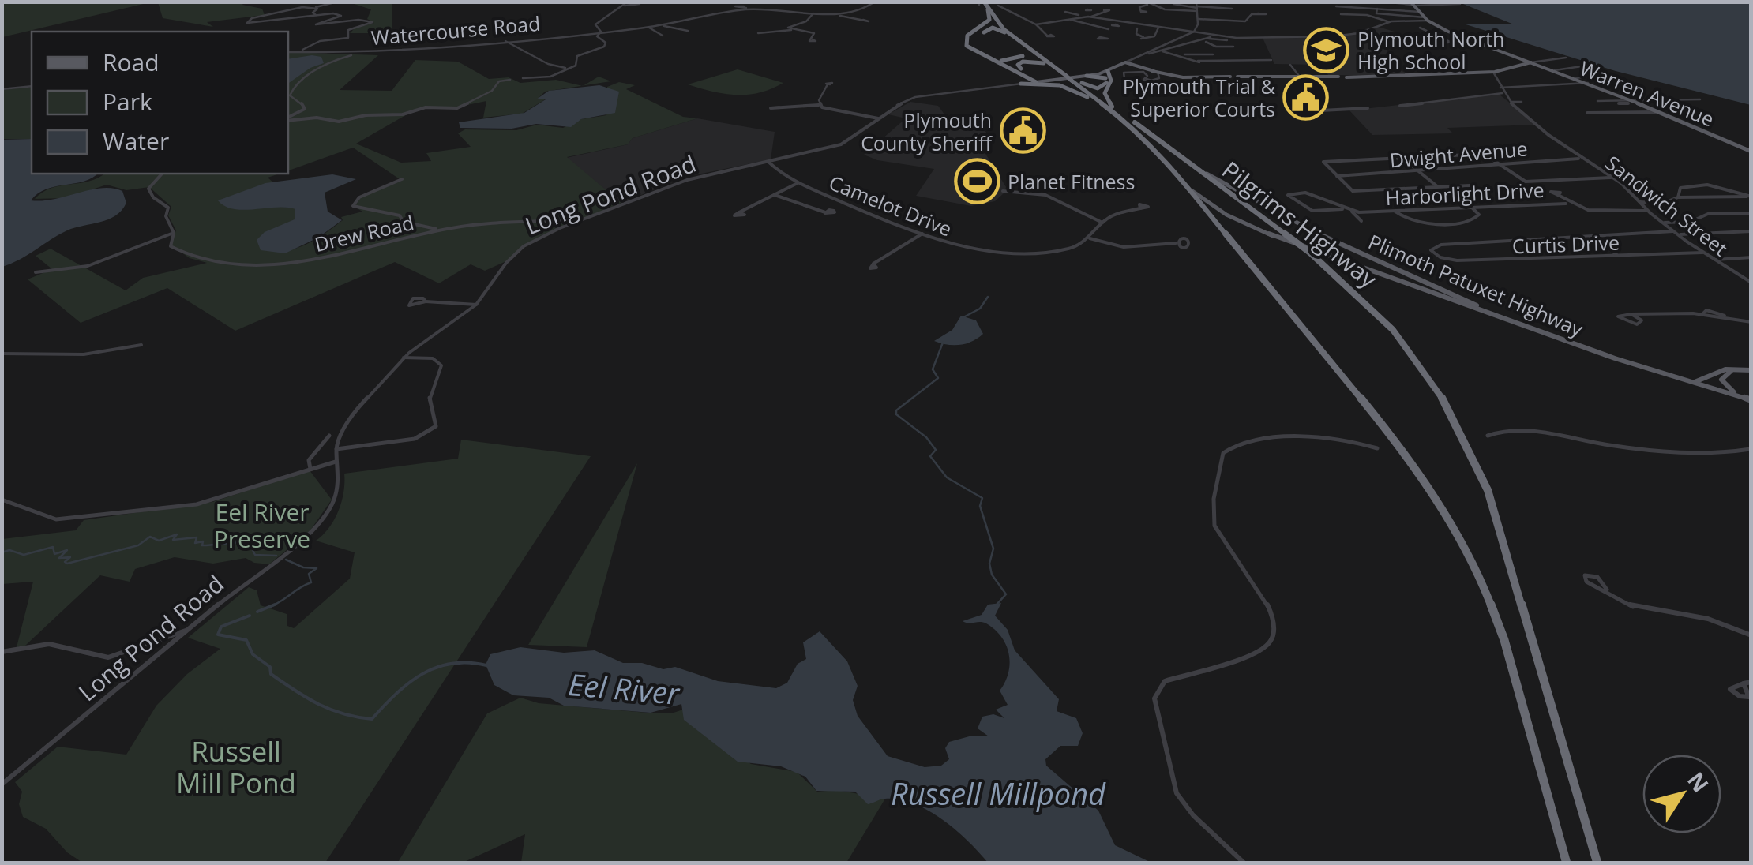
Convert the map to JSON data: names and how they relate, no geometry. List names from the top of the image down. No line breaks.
{"streets":{"highway":["Pilgrims Highway"],"main road":["Warren Avenue","Plimoth Patuxet Highway"],"street":["Watercourse Road","Dwight Avenue","Harborlight Drive","Long Pond Road","Camelot Drive","Sandwich Street","Drew Road","Curtis Drive"]},"crossings":[["Dwight Avenue","Sandwich Street"],["Long Pond Road","Camelot Drive"],["Long Pond Road","Drew Road"],["Sandwich Street","Curtis Drive"],["Pilgrims Highway","Plimoth Patuxet Highway"]],"water":["Eel River","Russell Millpond"],"parks":["Eel River Preserve","Russell Mill Pond"],"places":{"school or university":["Plymouth North High School"],"public building":["Plymouth Trial & Superior Courts","Plymouth County Sheriff"],"sports":["Planet Fitness"]},"legend":["Road","Park","Water"],"north":"top right"}
